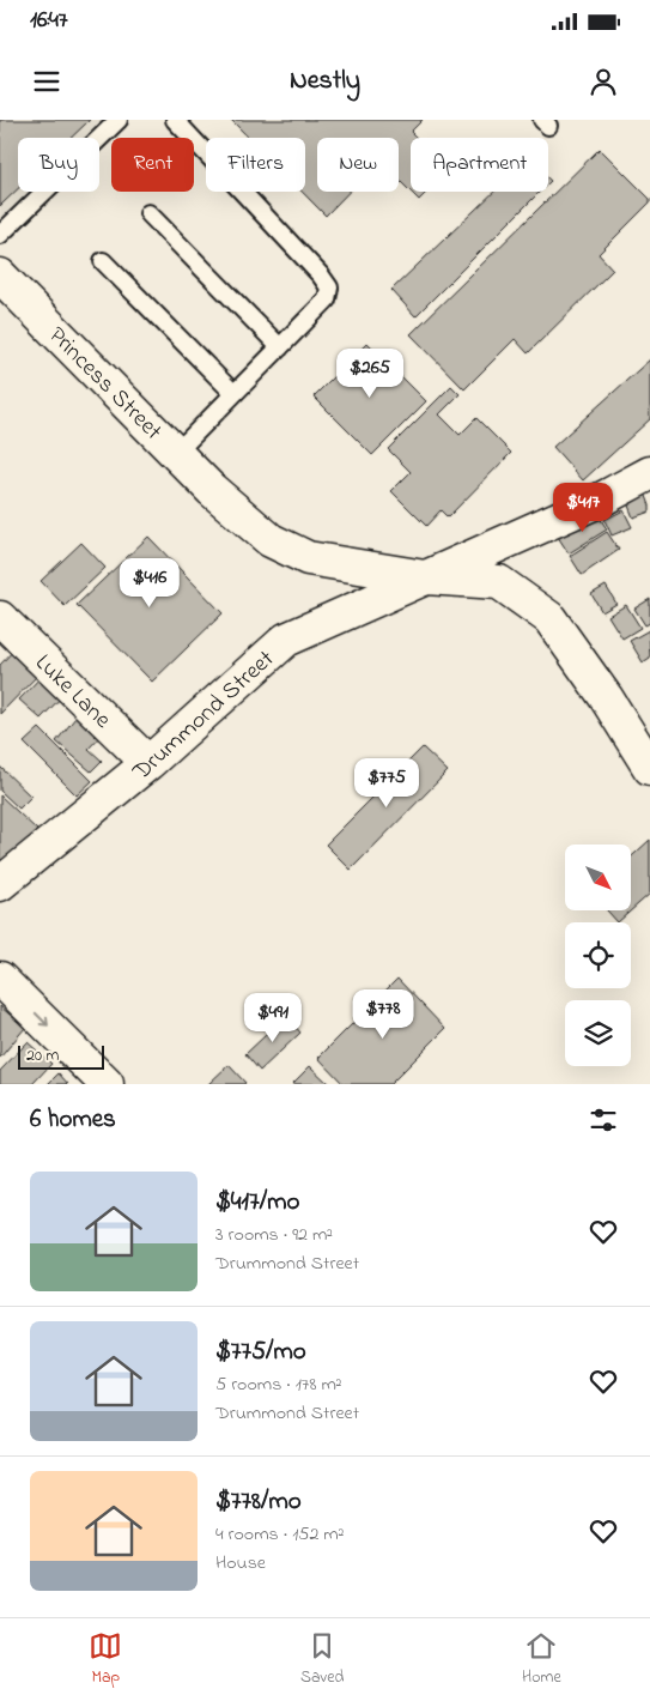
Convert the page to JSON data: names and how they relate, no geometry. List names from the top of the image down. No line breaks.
{"streets":{"street":["Princess Street","Luke Lane","Drummond Street"]},"crossings":[["Princess Street","Drummond Street"],["Luke Lane","Drummond Street"]],"scale_bar":"20 m","north":"bottom right","page":{"status":"16:47","header":"Nestly","chip":["Buy","Rent","Filters","New","Apartment"],"price":["$265","$417","$416","$775","$778","$491"],"scale":"20 m","heading":"6 homes","list":[{"name":"$417/mo","note":"3 rooms · 92 m² · Drummond Street"},{"name":"$775/mo","note":"5 rooms · 178 m² · Drummond Street"},{"name":"$778/mo","note":"4 rooms · 152 m² · House"}],"tabs":["Map","Saved","Home"]}}
